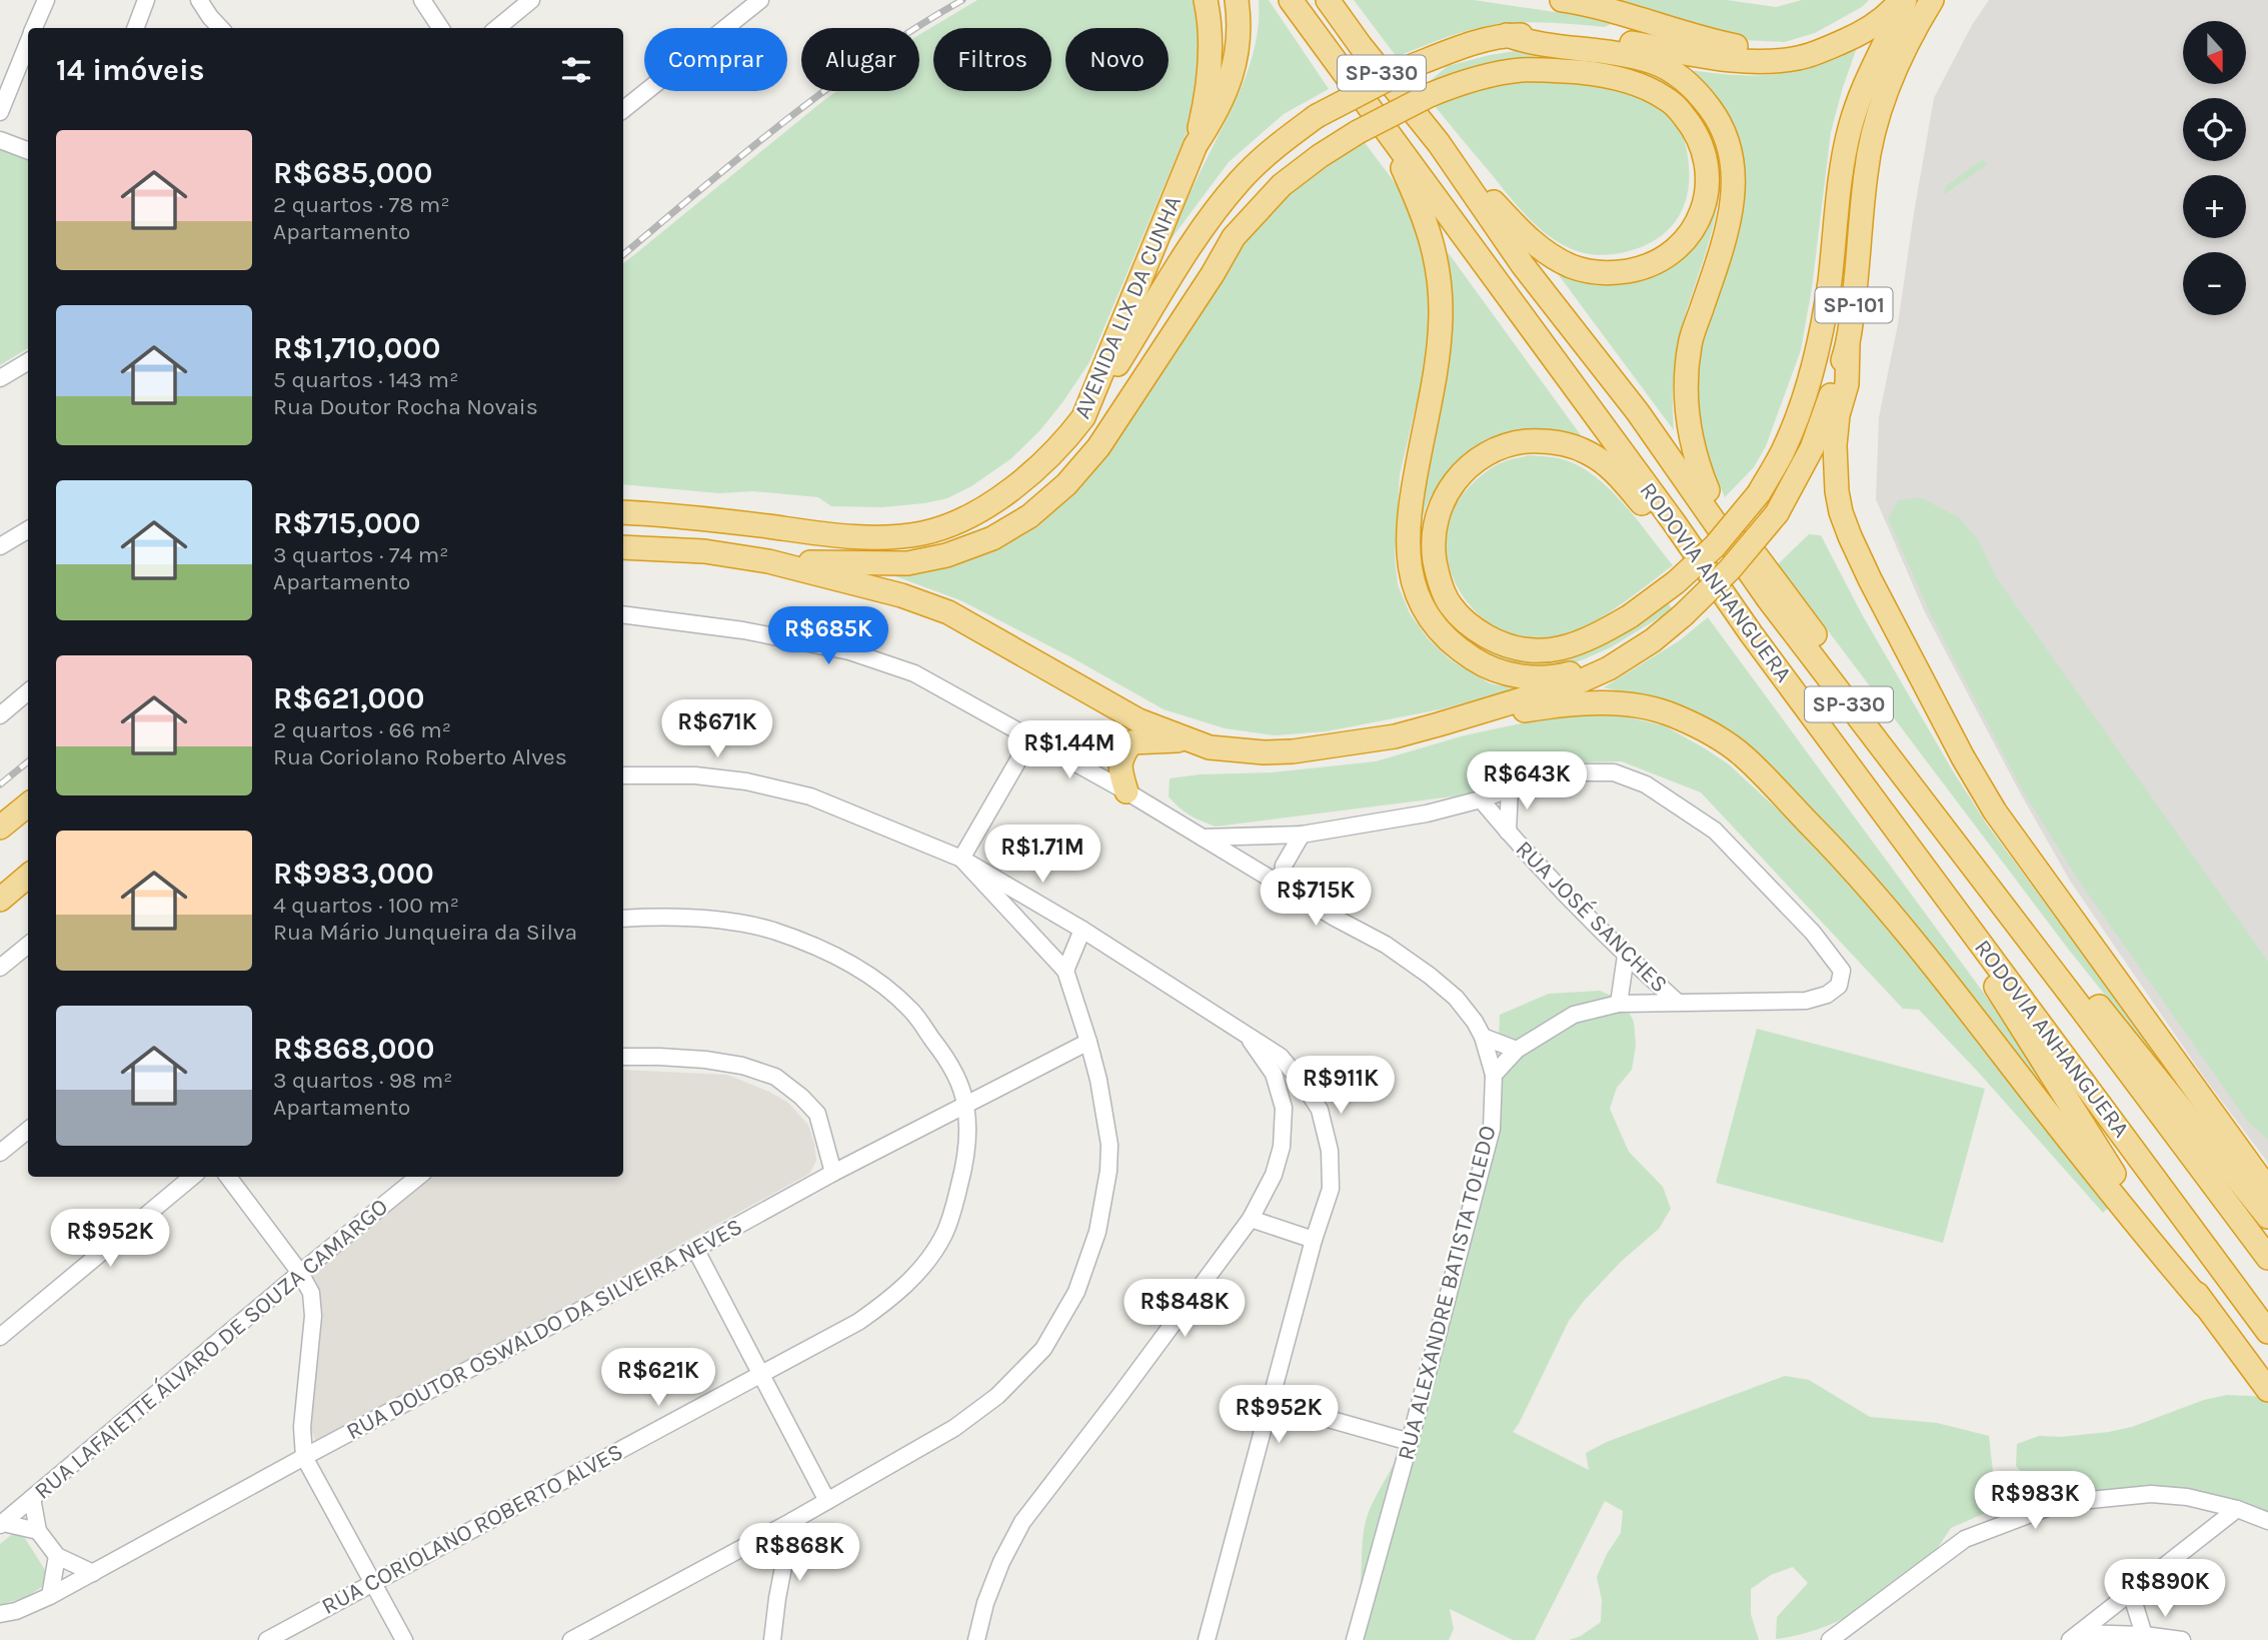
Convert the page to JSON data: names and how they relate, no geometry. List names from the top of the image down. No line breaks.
{"streets":{"highway":["SP-330","SP-101","AVENIDA LIX DA CUNHA","RODOVIA ANHANGUERA"],"street":["RUA JOSÉ SANCHES","RUA ALEXANDRE BATISTA TOLEDO","RUA DOUTOR OSWALDO DA SILVEIRA NEVES","RUA LAFAIETTE ÁLVARO DE SOUZA CAMARGO","RUA CORIOLANO ROBERTO ALVES"]},"crossings":[["RUA DOUTOR OSWALDO DA SILVEIRA NEVES","RUA CORIOLANO ROBERTO ALVES"]],"north":"bottom","page":{"map_buttons":["+","−"],"chip":["Comprar","Alugar","Filtros","Novo"],"heading":"14 imóveis","list":[{"name":"R$685,000","note":"2 quartos · 78 m² · Apartamento"},{"name":"R$1,710,000","note":"5 quartos · 143 m² · Rua Doutor Rocha Novais"},{"name":"R$715,000","note":"3 quartos · 74 m² · Apartamento"},{"name":"R$621,000","note":"2 quartos · 66 m² · Rua Coriolano Roberto Alves"},{"name":"R$983,000","note":"4 quartos · 100 m² · Rua Mário Junqueira da Silva"},{"name":"R$868,000","note":"3 quartos · 98 m² · Apartamento"}],"price":["R$685K","R$671K","R$1.44M","R$643K","R$1.71M","R$715K","R$911K","R$952K","R$848K","R$621K","R$952K","R$983K","R$868K","R$890K"]}}
